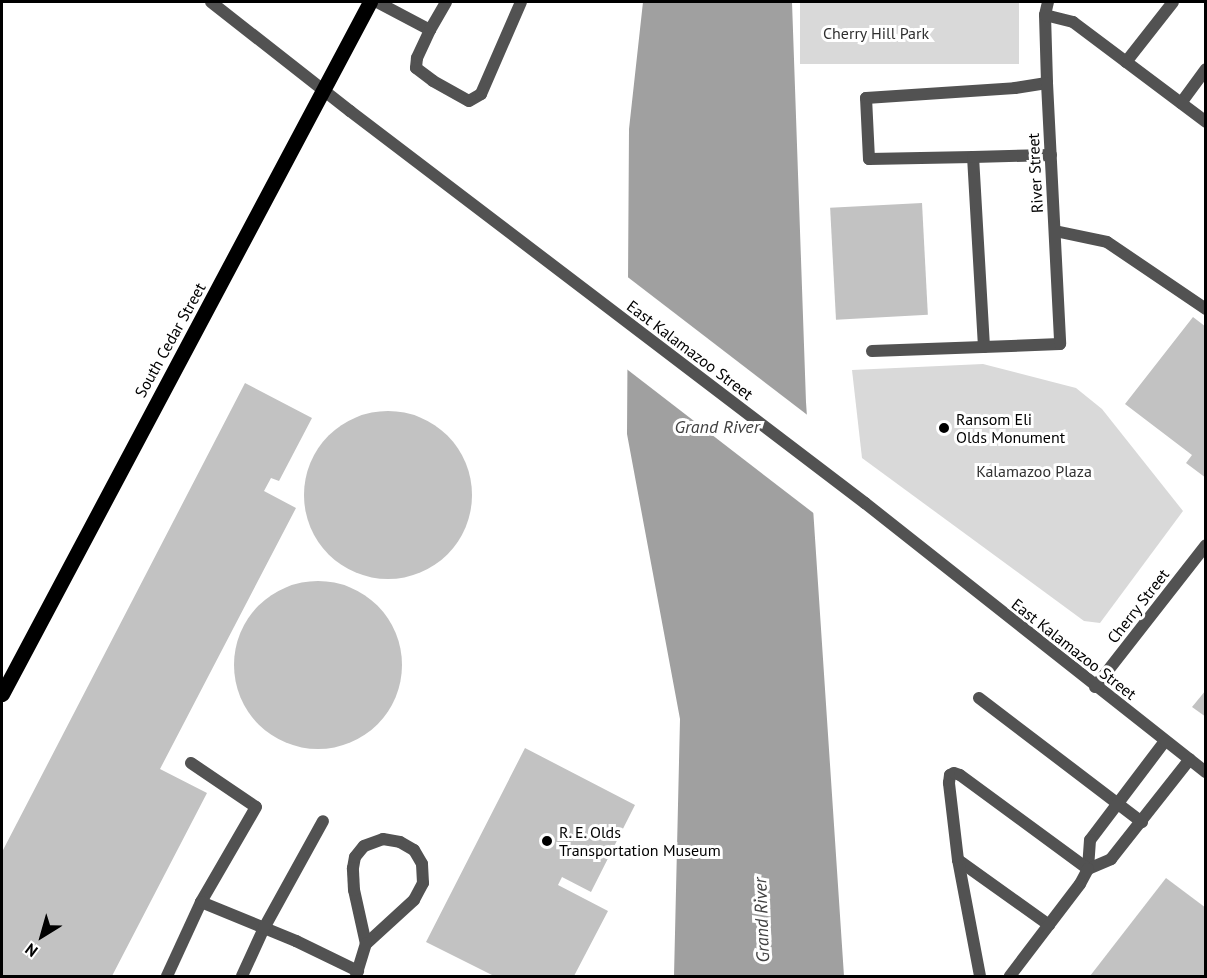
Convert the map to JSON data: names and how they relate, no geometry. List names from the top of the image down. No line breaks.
{"streets":{"main road":["South Cedar Street"],"street":["River Street","East Kalamazoo Street","Cherry Street"]},"crossings":[["South Cedar Street","East Kalamazoo Street"],["East Kalamazoo Street","Cherry Street"]],"water":["Grand River"],"parks":["Cherry Hill Park","Kalamazoo Plaza"],"places":["Ransom Eli Olds Monument","R. E. Olds Transportation Museum"],"north":"bottom left"}
